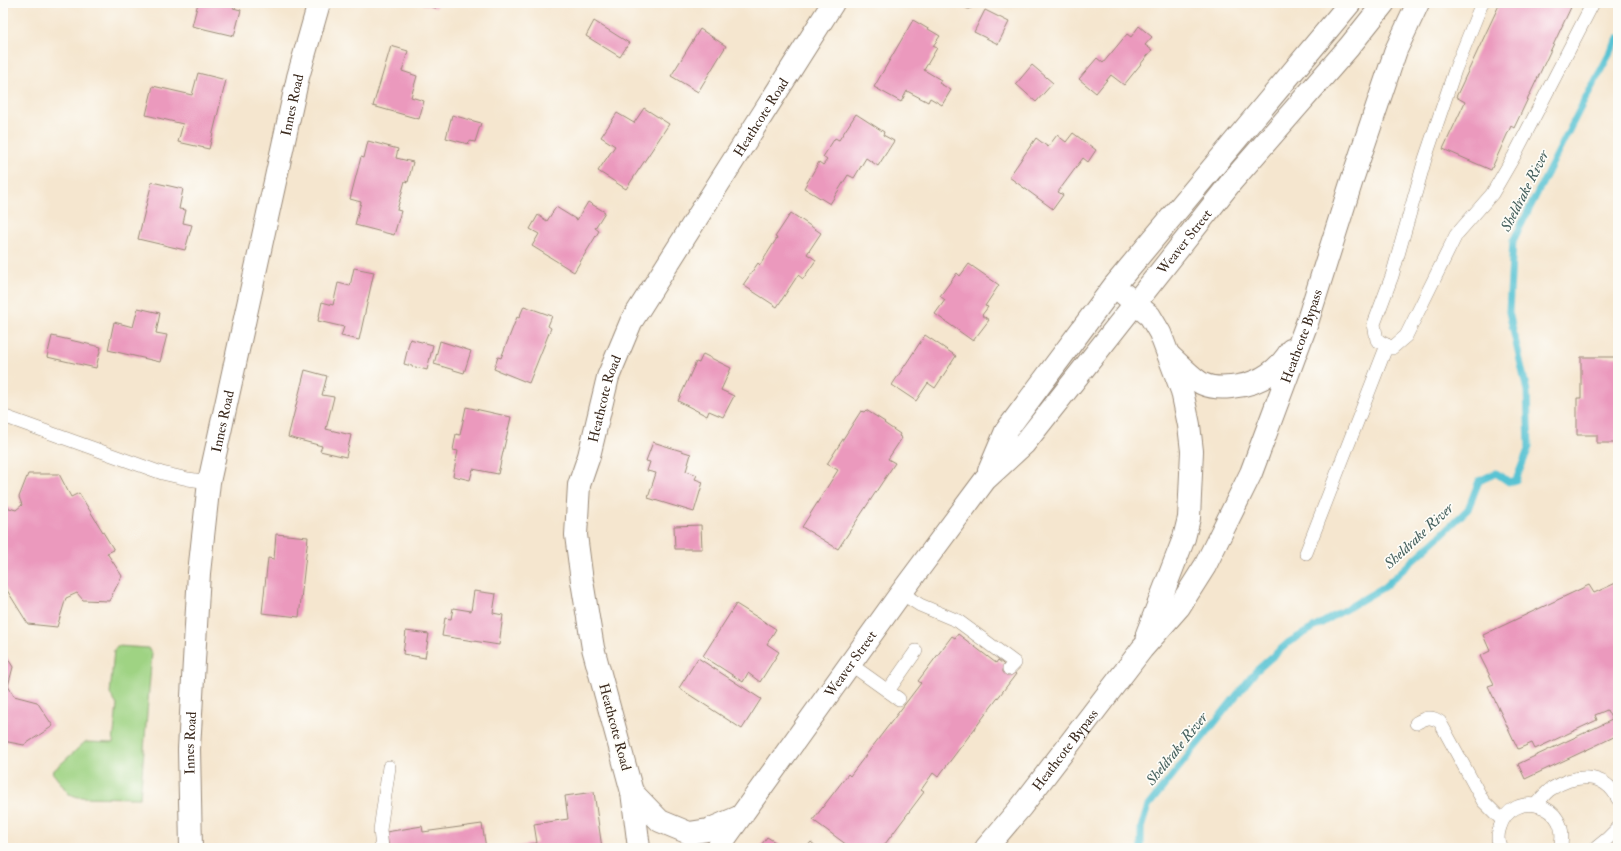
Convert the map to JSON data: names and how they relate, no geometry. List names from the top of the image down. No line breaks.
{"streets":{"main road":["Innes Road","Heathcote Road","Weaver Street","Heathcote Bypass"]},"crossings":[["Weaver Street","Heathcote Bypass"]],"water":["Sheldrake River"]}
